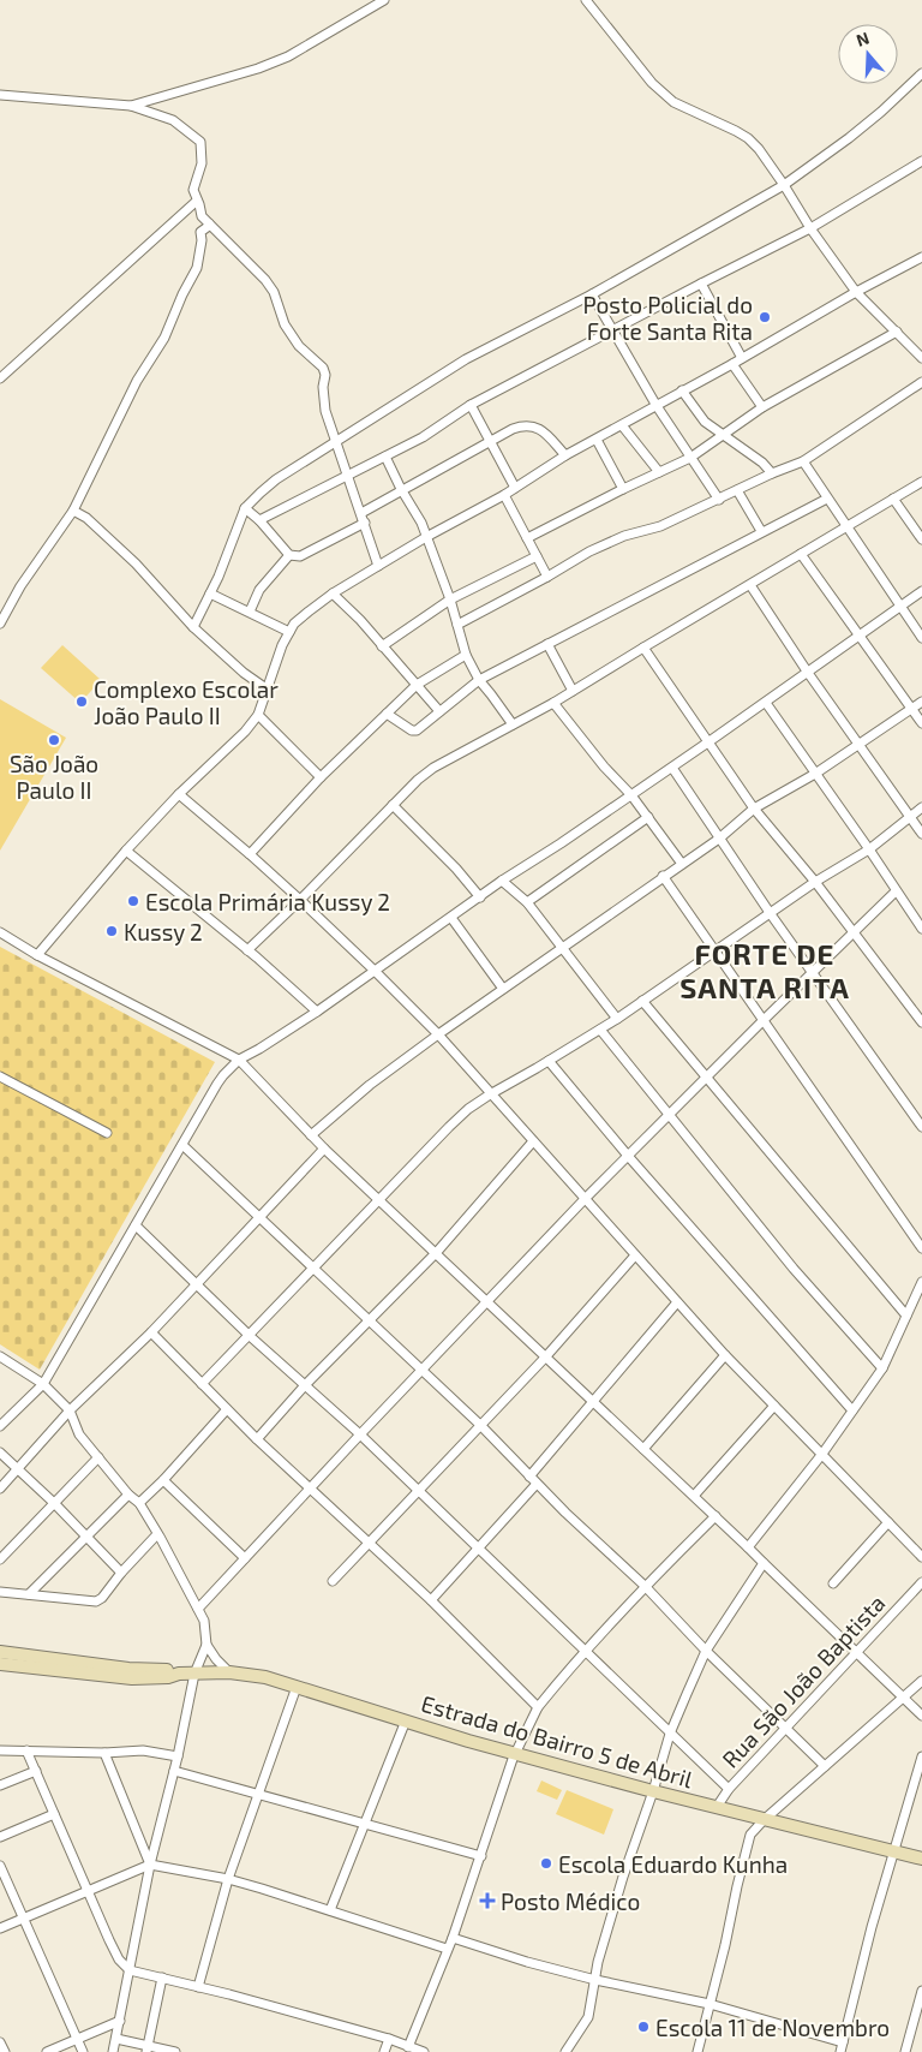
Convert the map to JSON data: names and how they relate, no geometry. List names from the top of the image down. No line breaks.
{"streets":{"street":["Rua São João Baptista","Estrada do Bairro 5 de Abril"]},"crossings":[["Rua São João Baptista","Estrada do Bairro 5 de Abril"]],"districts":["FORTE DE SANTA RITA"],"places":{"other":["Posto Policial do Forte Santa Rita","Complexo Escolar João Paulo II","São João Paulo II","Escola Primária Kussy 2","Kussy 2","Escola Eduardo Kunha","Escola 11 de Novembro"],"health":["Posto Médico"]},"north":"top"}
